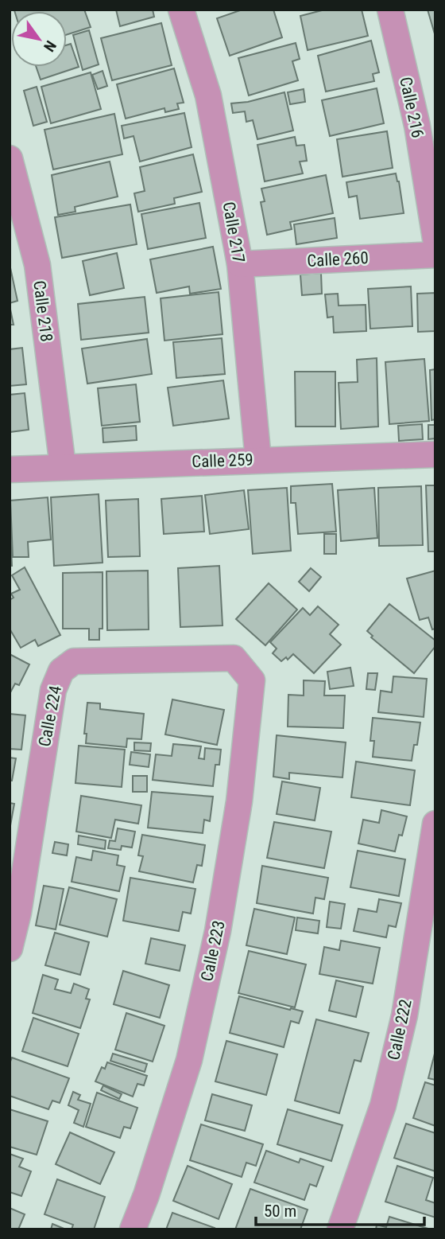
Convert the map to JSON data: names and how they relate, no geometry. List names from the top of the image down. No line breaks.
{"streets":{"street":["Calle 216","Calle 217","Calle 260","Calle 218","Calle 259","Calle 224","Calle 223","Calle 222"]},"crossings":[["Calle 217","Calle 260"],["Calle 217","Calle 259"],["Calle 218","Calle 259"],["Calle 224","Calle 223"]],"scale_bar":"50 m","north":"bottom right"}
